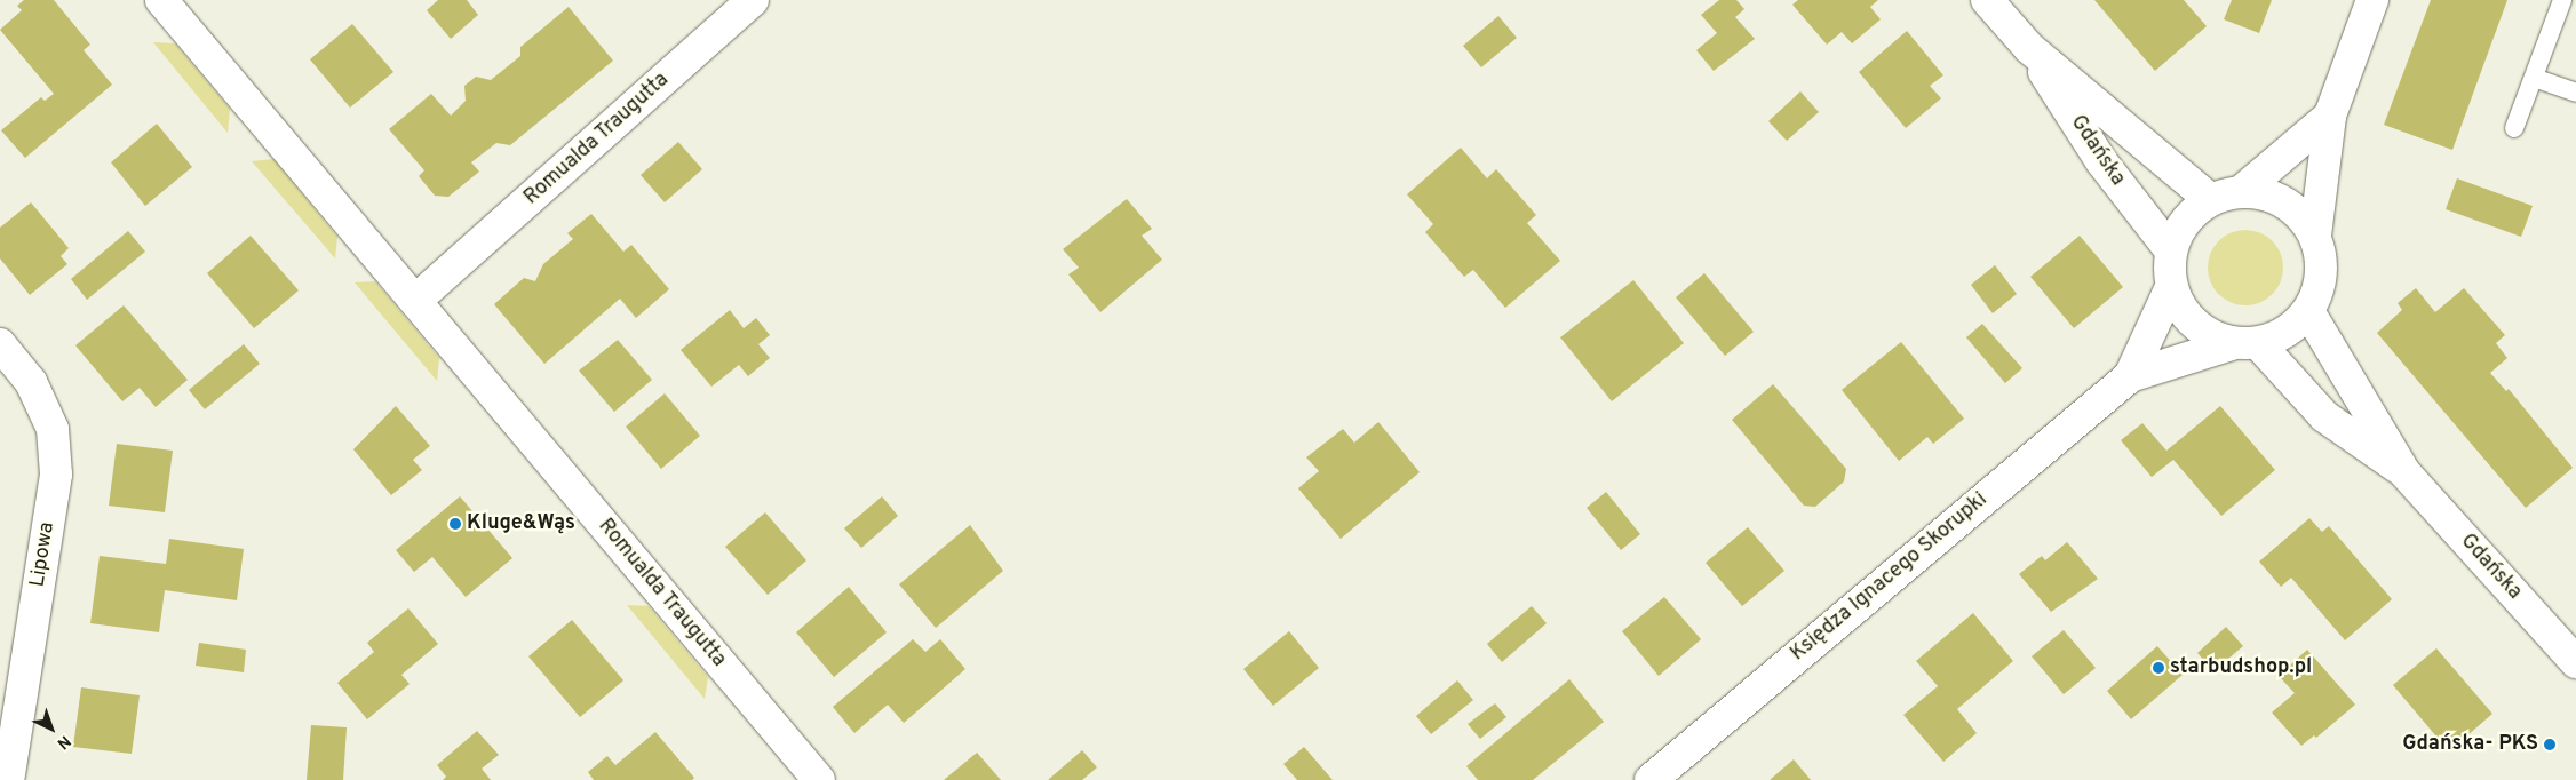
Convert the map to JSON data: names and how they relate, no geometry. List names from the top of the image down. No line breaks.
{"streets":{"street":["Romualda Traugutta","Gdańska","Lipowa","Księdza Ignacego Skorupki"]},"crossings":[["Gdańska","Księdza Ignacego Skorupki"]],"places":["Kluge&Wąs","starbudshop.pl","Gdańska- PKS"],"north":"bottom right"}
